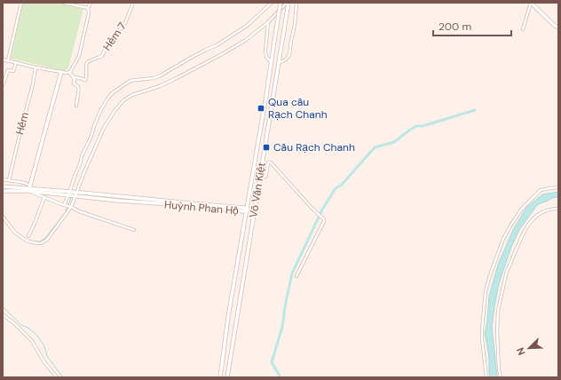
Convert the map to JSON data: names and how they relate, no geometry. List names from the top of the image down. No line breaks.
{"streets":{"main road":["Võ Văn Kiệt","Huỳnh Phan Hộ"],"street":["Hẻm 7","Hẻm"]},"crossings":[["Võ Văn Kiệt","Huỳnh Phan Hộ"]],"places":{"transit":["Qua cầu Rạch Chanh","Cầu Rạch Chanh"]},"scale_bar":"200 m","north":"bottom left"}
